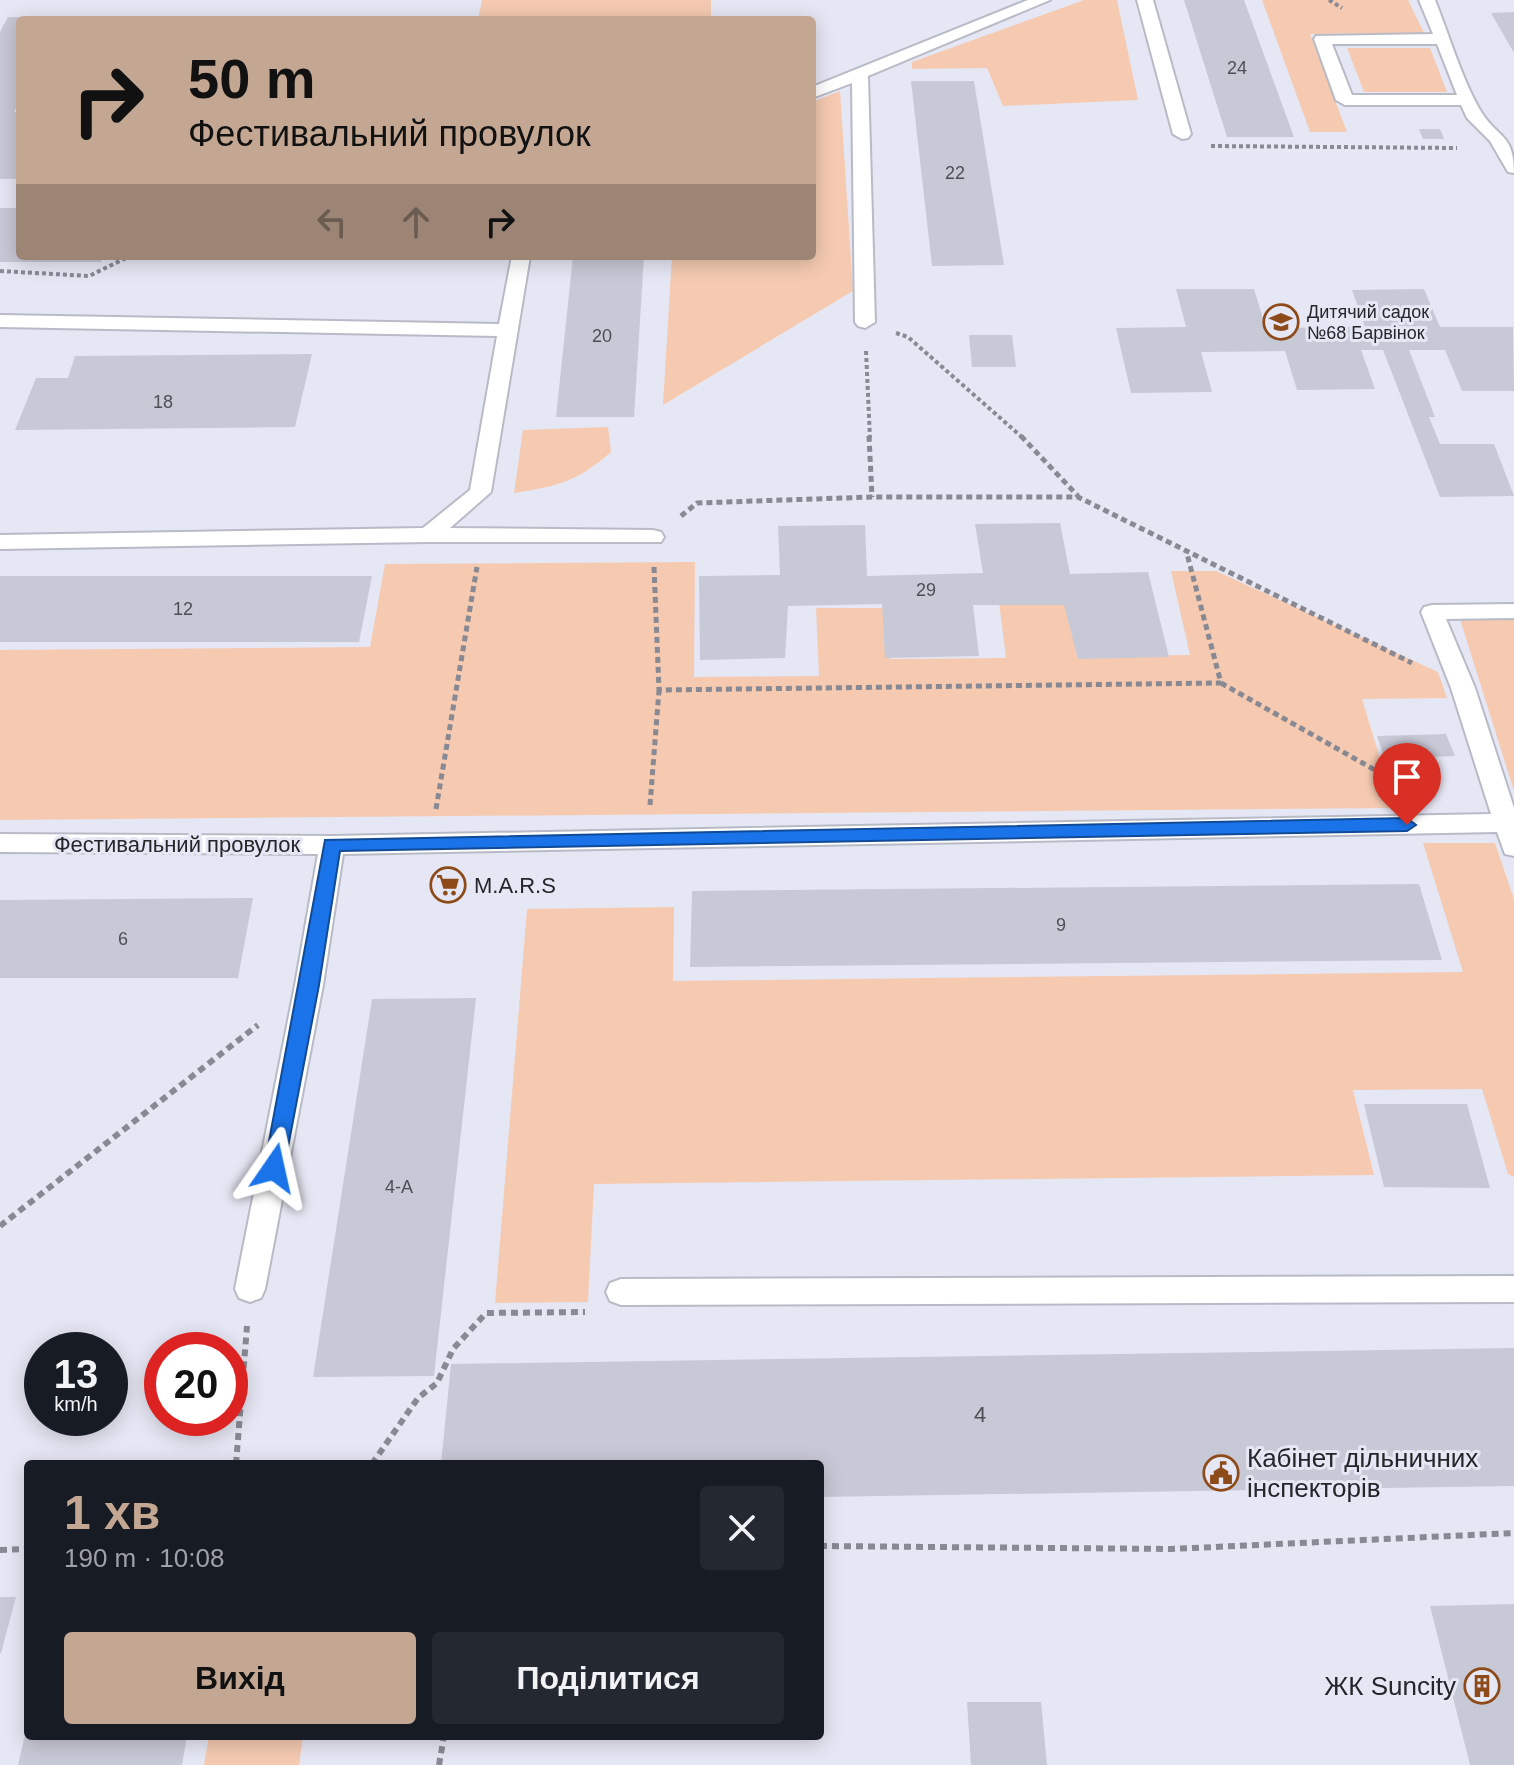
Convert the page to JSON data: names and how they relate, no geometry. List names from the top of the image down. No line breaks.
{"streets":{"lane":["Фестивальний провулок"]},"places":{"school or university":["Дитячий садок №68 Барвінок"],"supermarket":["M.A.R.S"],"public building":["Кабінет дільничних інспекторів"],"building":["ЖК Suncity"]},"house_numbers":["24","22","20","18","29","12","9","6","4-А","4"],"page":{"turn":["50 m","Фестивальний провулок"],"speed":"13 km/h","limit":"20","heading":["1 хв","190 m · 10:08"],"buttons":["Вихід","Поділитися"]}}
